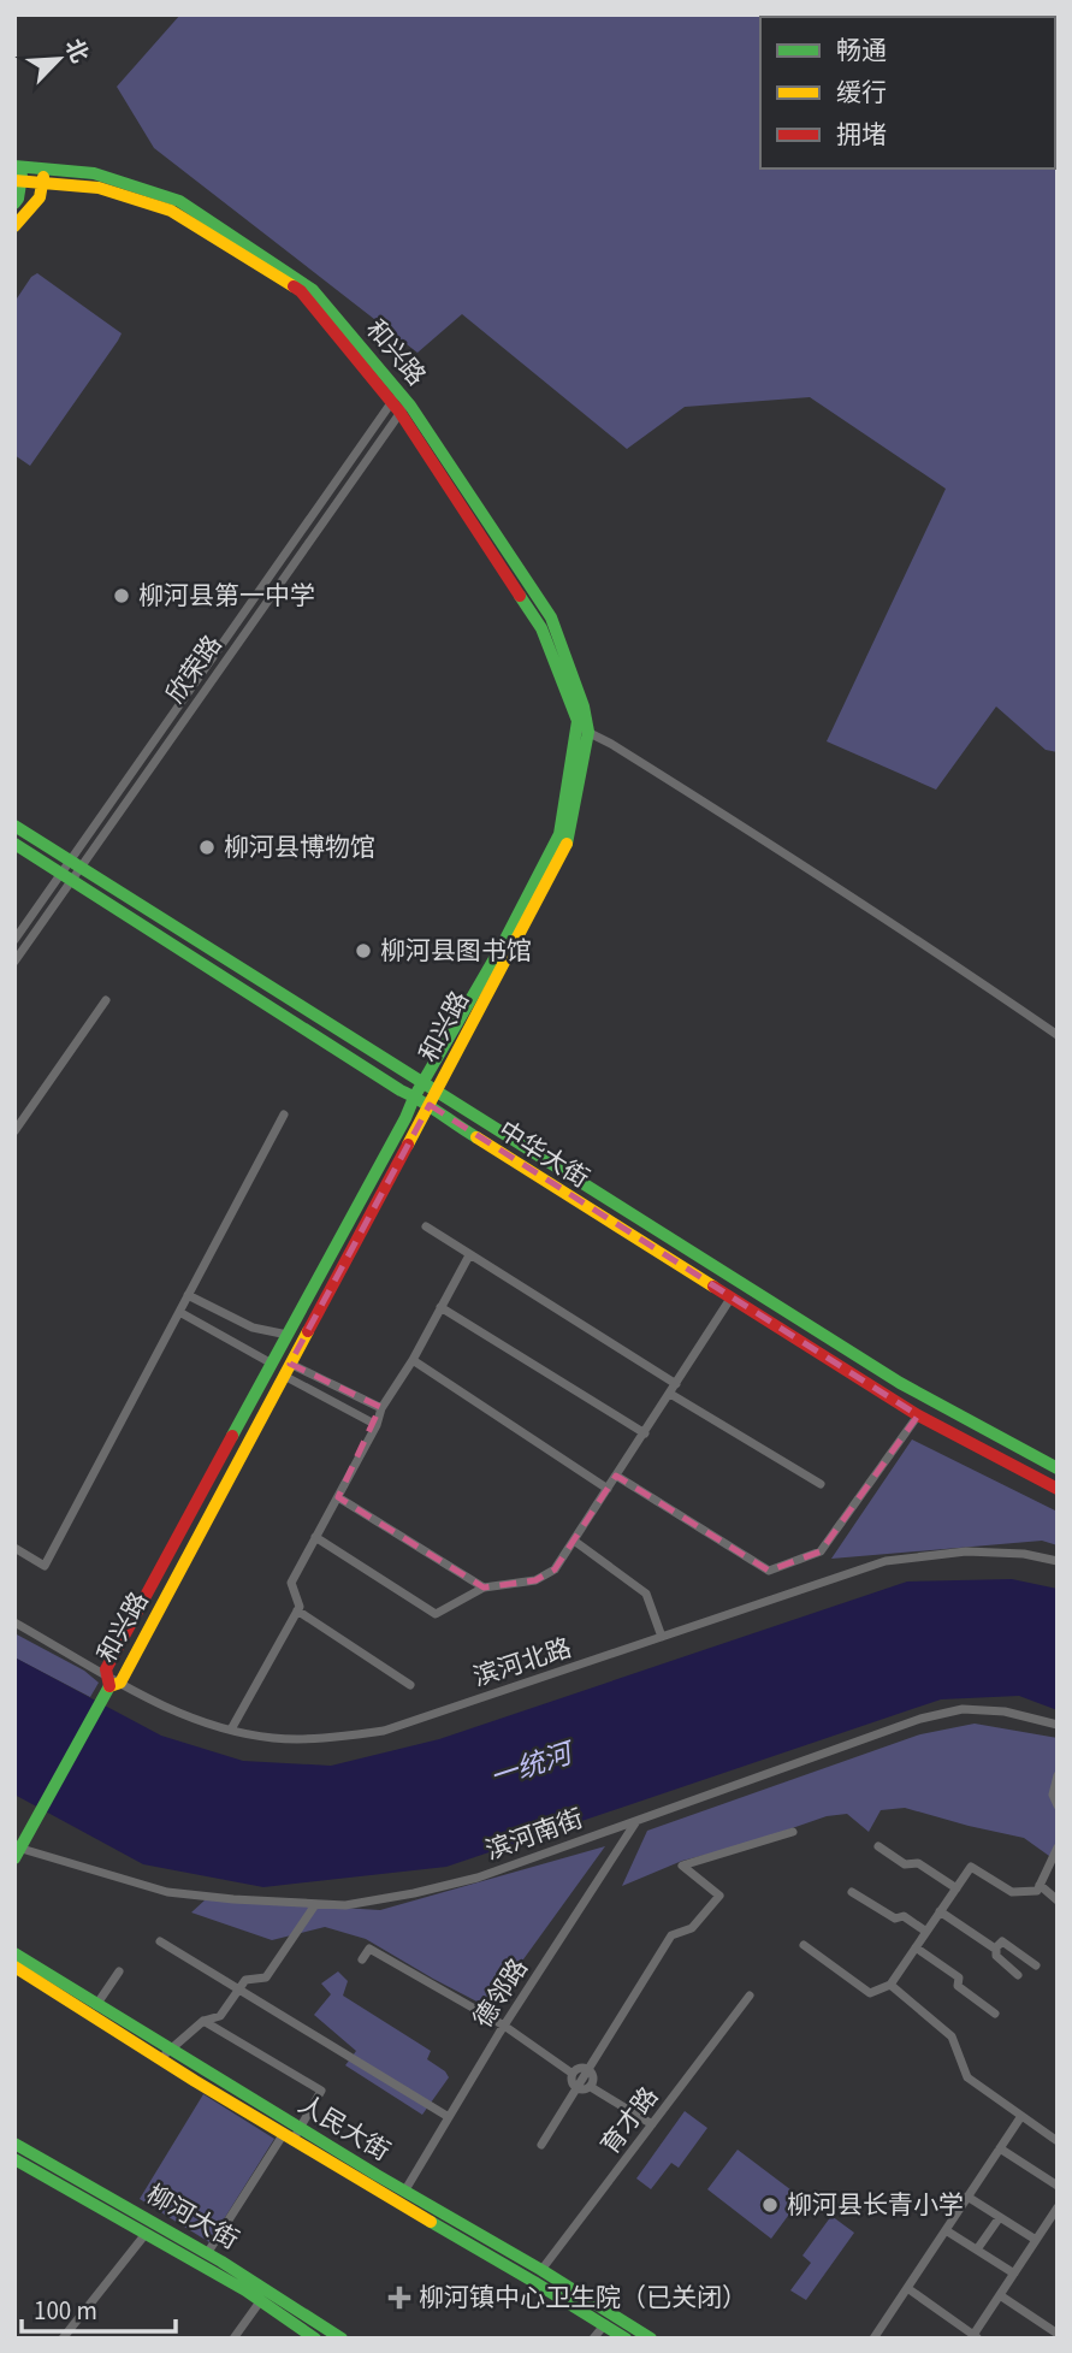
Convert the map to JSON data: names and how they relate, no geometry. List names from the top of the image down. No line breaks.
{"streets":{"street":["和兴路","欣荣路","中华大街","滨河北路","滨河南街","德邻路","育才路","人民大街","柳河大街"]},"crossings":[["和兴路","欣荣路"],["和兴路","中华大街"],["和兴路","滨河北路"],["欣荣路","中华大街"],["滨河南街","德邻路"],["德邻路","人民大街"],["育才路","人民大街"]],"water":["一统河"],"places":{"other":["柳河县第一中学","柳河县博物馆","柳河县图书馆","柳河县长青小学"],"health":["柳河镇中心卫生院（已关闭）"]},"legend":["畅通","缓行","拥堵"],"scale_bar":"100 m","north":"top right"}
